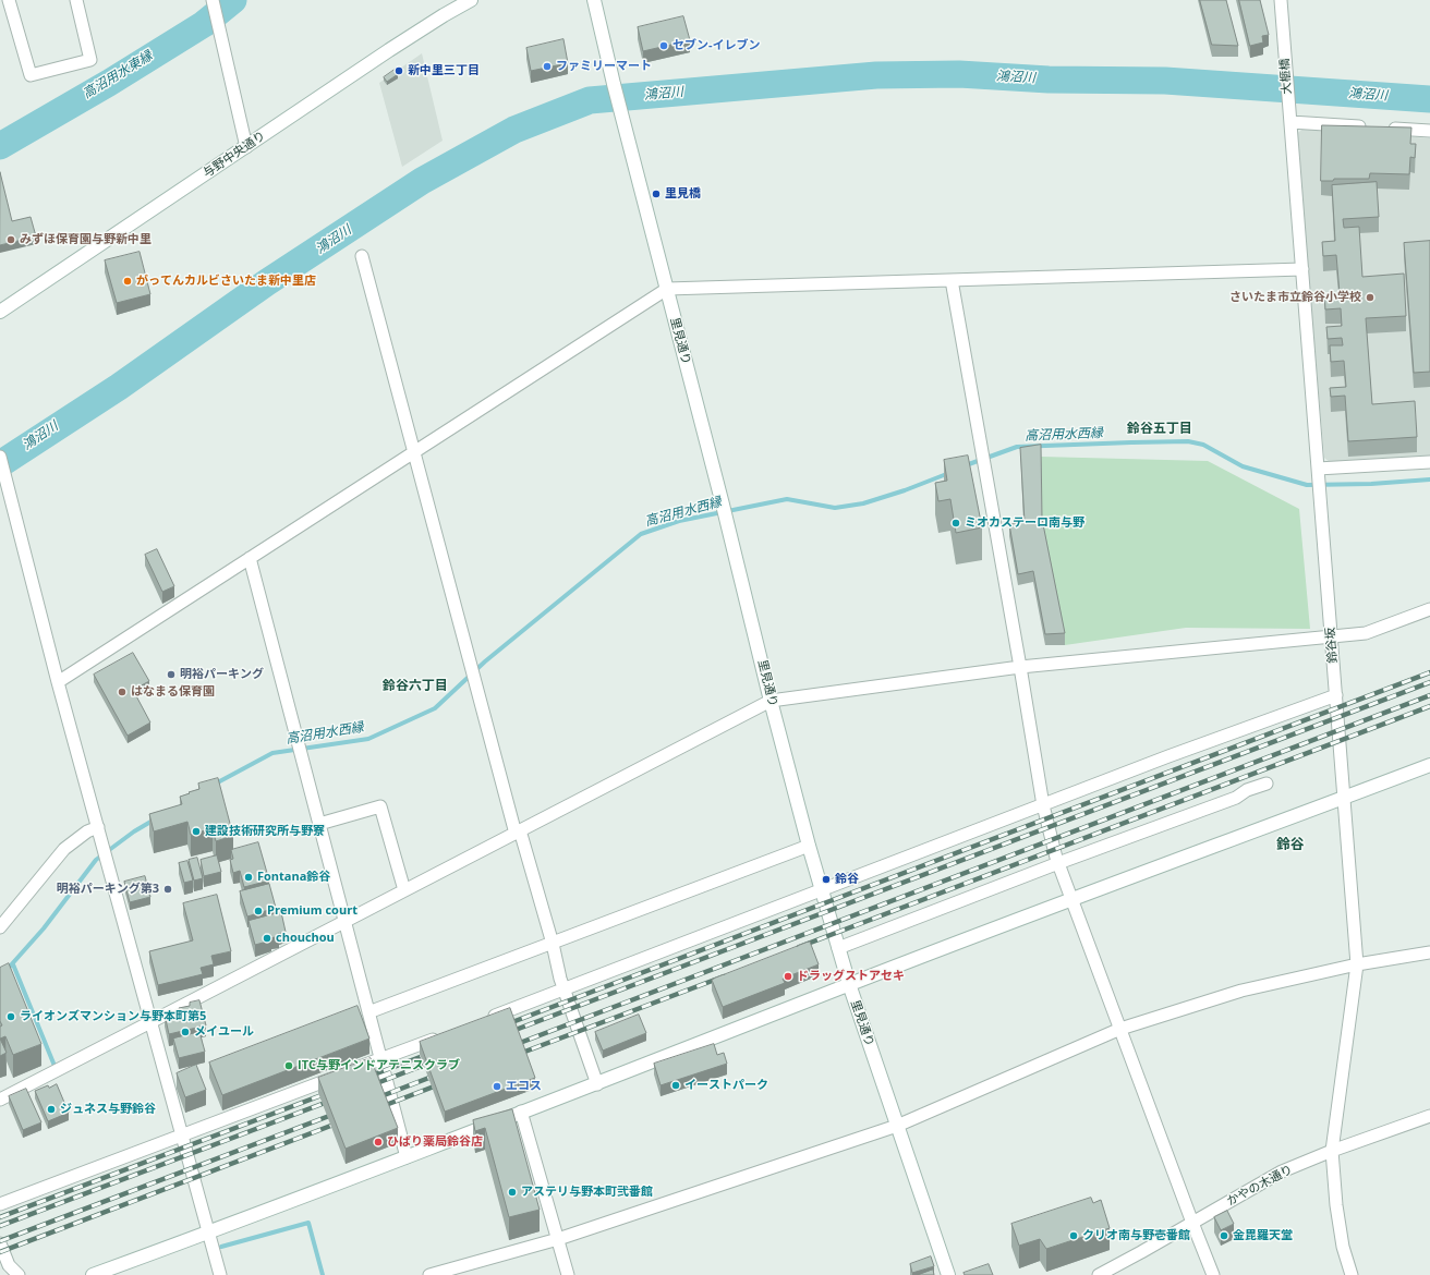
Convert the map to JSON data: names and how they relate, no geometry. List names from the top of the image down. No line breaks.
{"streets":{"street":["大榧橋","与野中央通り","里見通り","鈴谷坂","かやの木通り"]},"crossings":[["大榧橋","鈴谷坂"],["鈴谷坂","かやの木通り"]],"districts":["鈴谷五丁目","鈴谷六丁目","鈴谷"],"water":["高沼用水東縁","鴻沼川","高沼用水西縁"],"places":["セブン-イレブン","ファミリーマート","新中里三丁目","里見橋","みずほ保育園与野新中里","がってんカルビさいたま新中里店","さいたま市立鈴谷小学校","ミオカステーロ南与野","明裕パーキング","はなまる保育園","建設技術研究所与野寮","Fontana鈴谷","鈴谷","明裕パーキング第3","Premium court","chouchou","ドラッグストアセキ","ライオンズマンション与野本町第5","メイユール","ITC与野インドアテニスクラブ","イーストパーク","エコス","ジュネス与野鈴谷","ひばり薬局鈴谷店","アステリ与野本町弐番館","クリオ南与野壱番館","金毘羅天堂"]}
